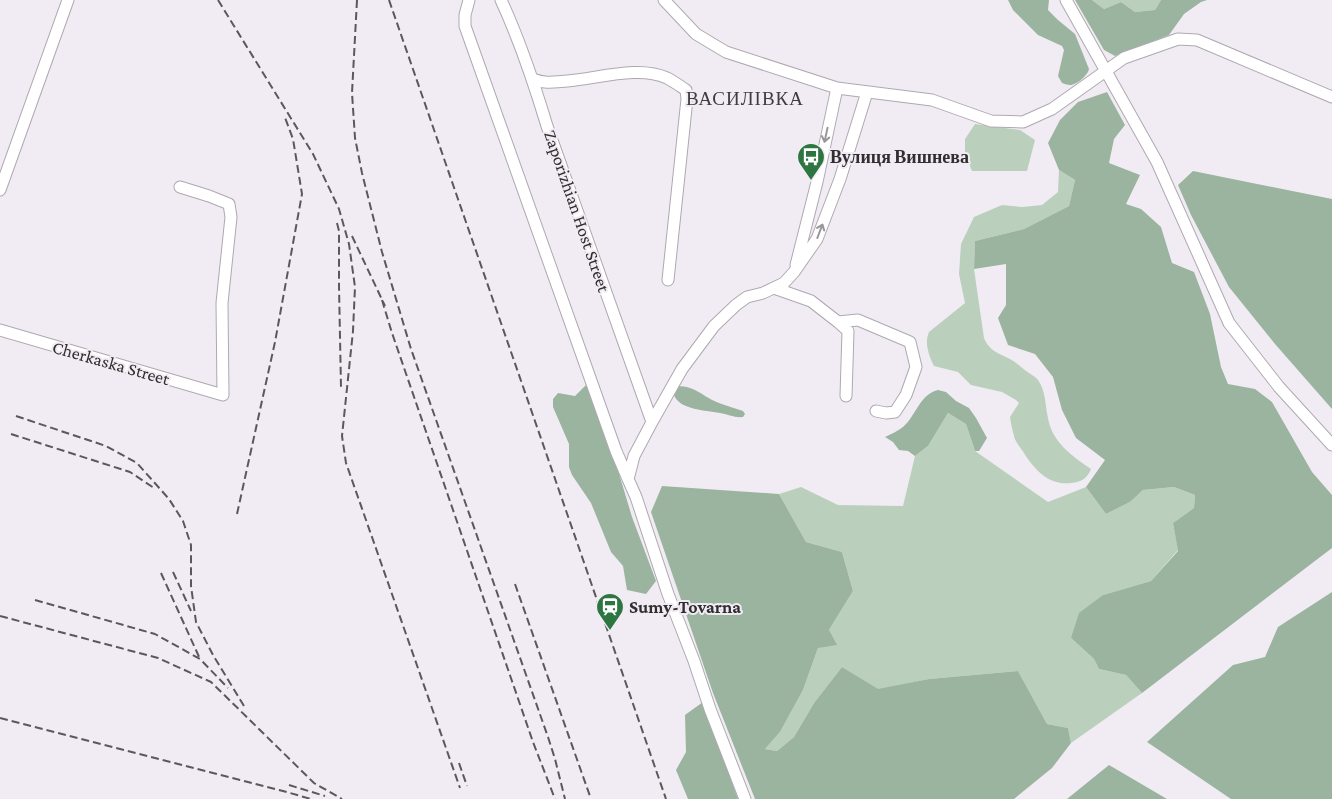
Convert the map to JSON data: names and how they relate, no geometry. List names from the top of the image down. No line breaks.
{"streets":{"street":["Zaporizhian Host Street","Cherkaska Street"]},"districts":["ВАСИЛІВКА"],"places":{"bus stop":["Вулиця Вишнева"],"station":["Sumy-Tovarna"]}}
